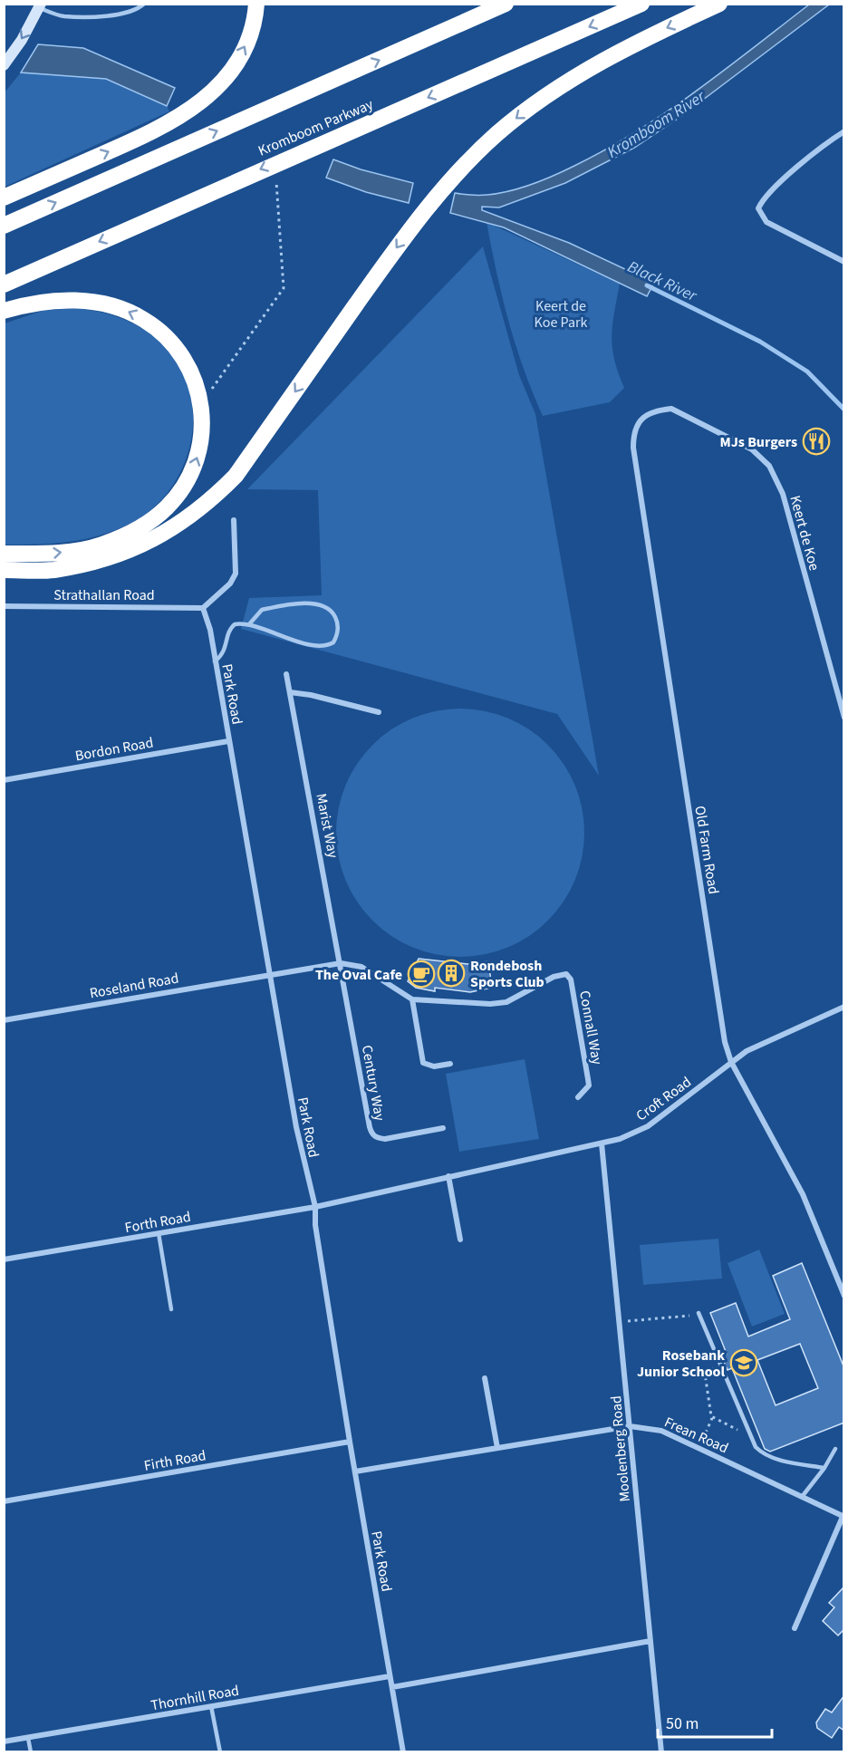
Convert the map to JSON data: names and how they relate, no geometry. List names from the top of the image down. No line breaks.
{"streets":{"highway":["Kromboom Parkway"],"street":["Keert de Koe","Strathallan Road","Park Road","Bordon Road","Marist Way","Old Farm Road","Roseland Road","Connall Way","Century Way","Croft Road","Forth Road","Frean Road","Moolenberg Road","Firth Road","Thornhill Road"]},"crossings":[["Keert de Koe","Old Farm Road"],["Strathallan Road","Park Road"],["Park Road","Bordon Road"],["Park Road","Roseland Road"],["Park Road","Croft Road"],["Park Road","Forth Road"],["Park Road","Frean Road"],["Park Road","Firth Road"],["Park Road","Thornhill Road"],["Marist Way","Roseland Road"],["Marist Way","Connall Way"],["Marist Way","Century Way"],["Old Farm Road","Croft Road"],["Roseland Road","Connall Way"],["Roseland Road","Century Way"],["Connall Way","Century Way"],["Croft Road","Forth Road"],["Croft Road","Moolenberg Road"],["Frean Road","Moolenberg Road"]],"water":["Kromboom River","Black River"],"parks":["Keert de Koe Park"],"places":{"restaurant":["MJs Burgers"],"building":["Rondebosh Sports Club"],"cafe":["The Oval Cafe"],"school or university":["Rosebank Junior School"]},"scale_bar":"50 m"}
